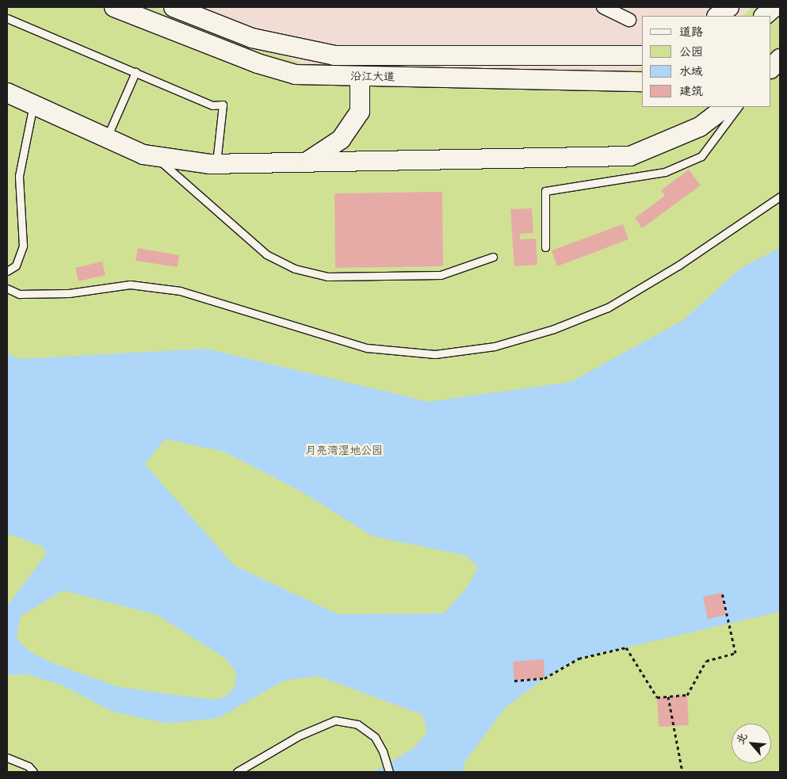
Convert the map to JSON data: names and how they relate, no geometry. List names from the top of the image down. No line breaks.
{"streets":{"main road":["沿江大道"]},"parks":["月亮湾湿地公园"],"legend":["道路","公园","水域","建筑"],"north":"top left"}
